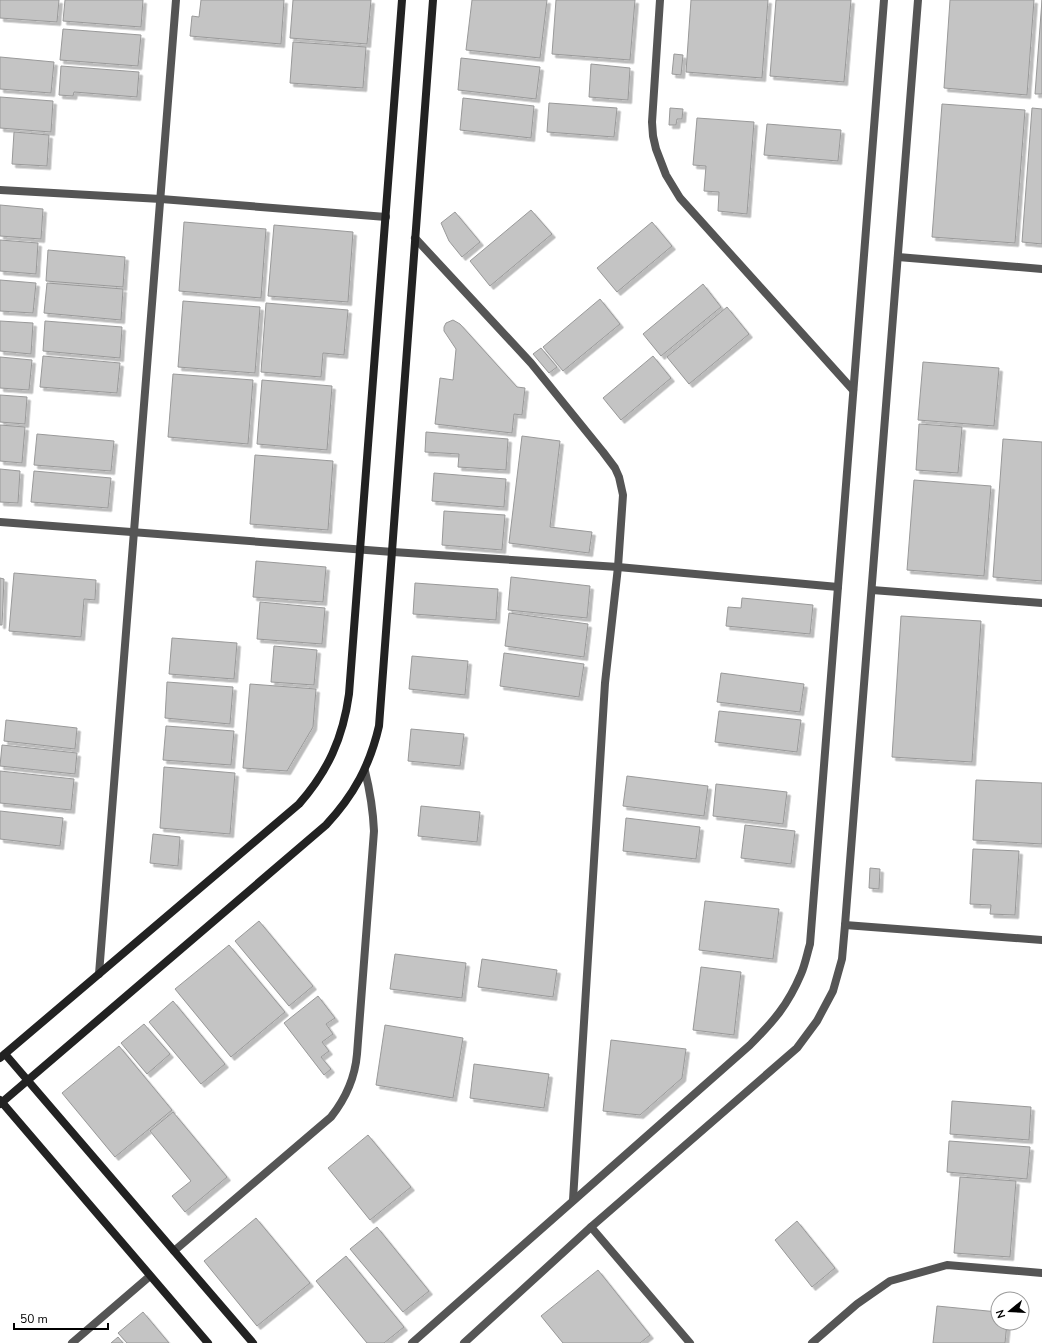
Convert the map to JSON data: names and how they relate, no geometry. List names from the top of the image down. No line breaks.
{"scale_bar":"50 m","north":"left"}
